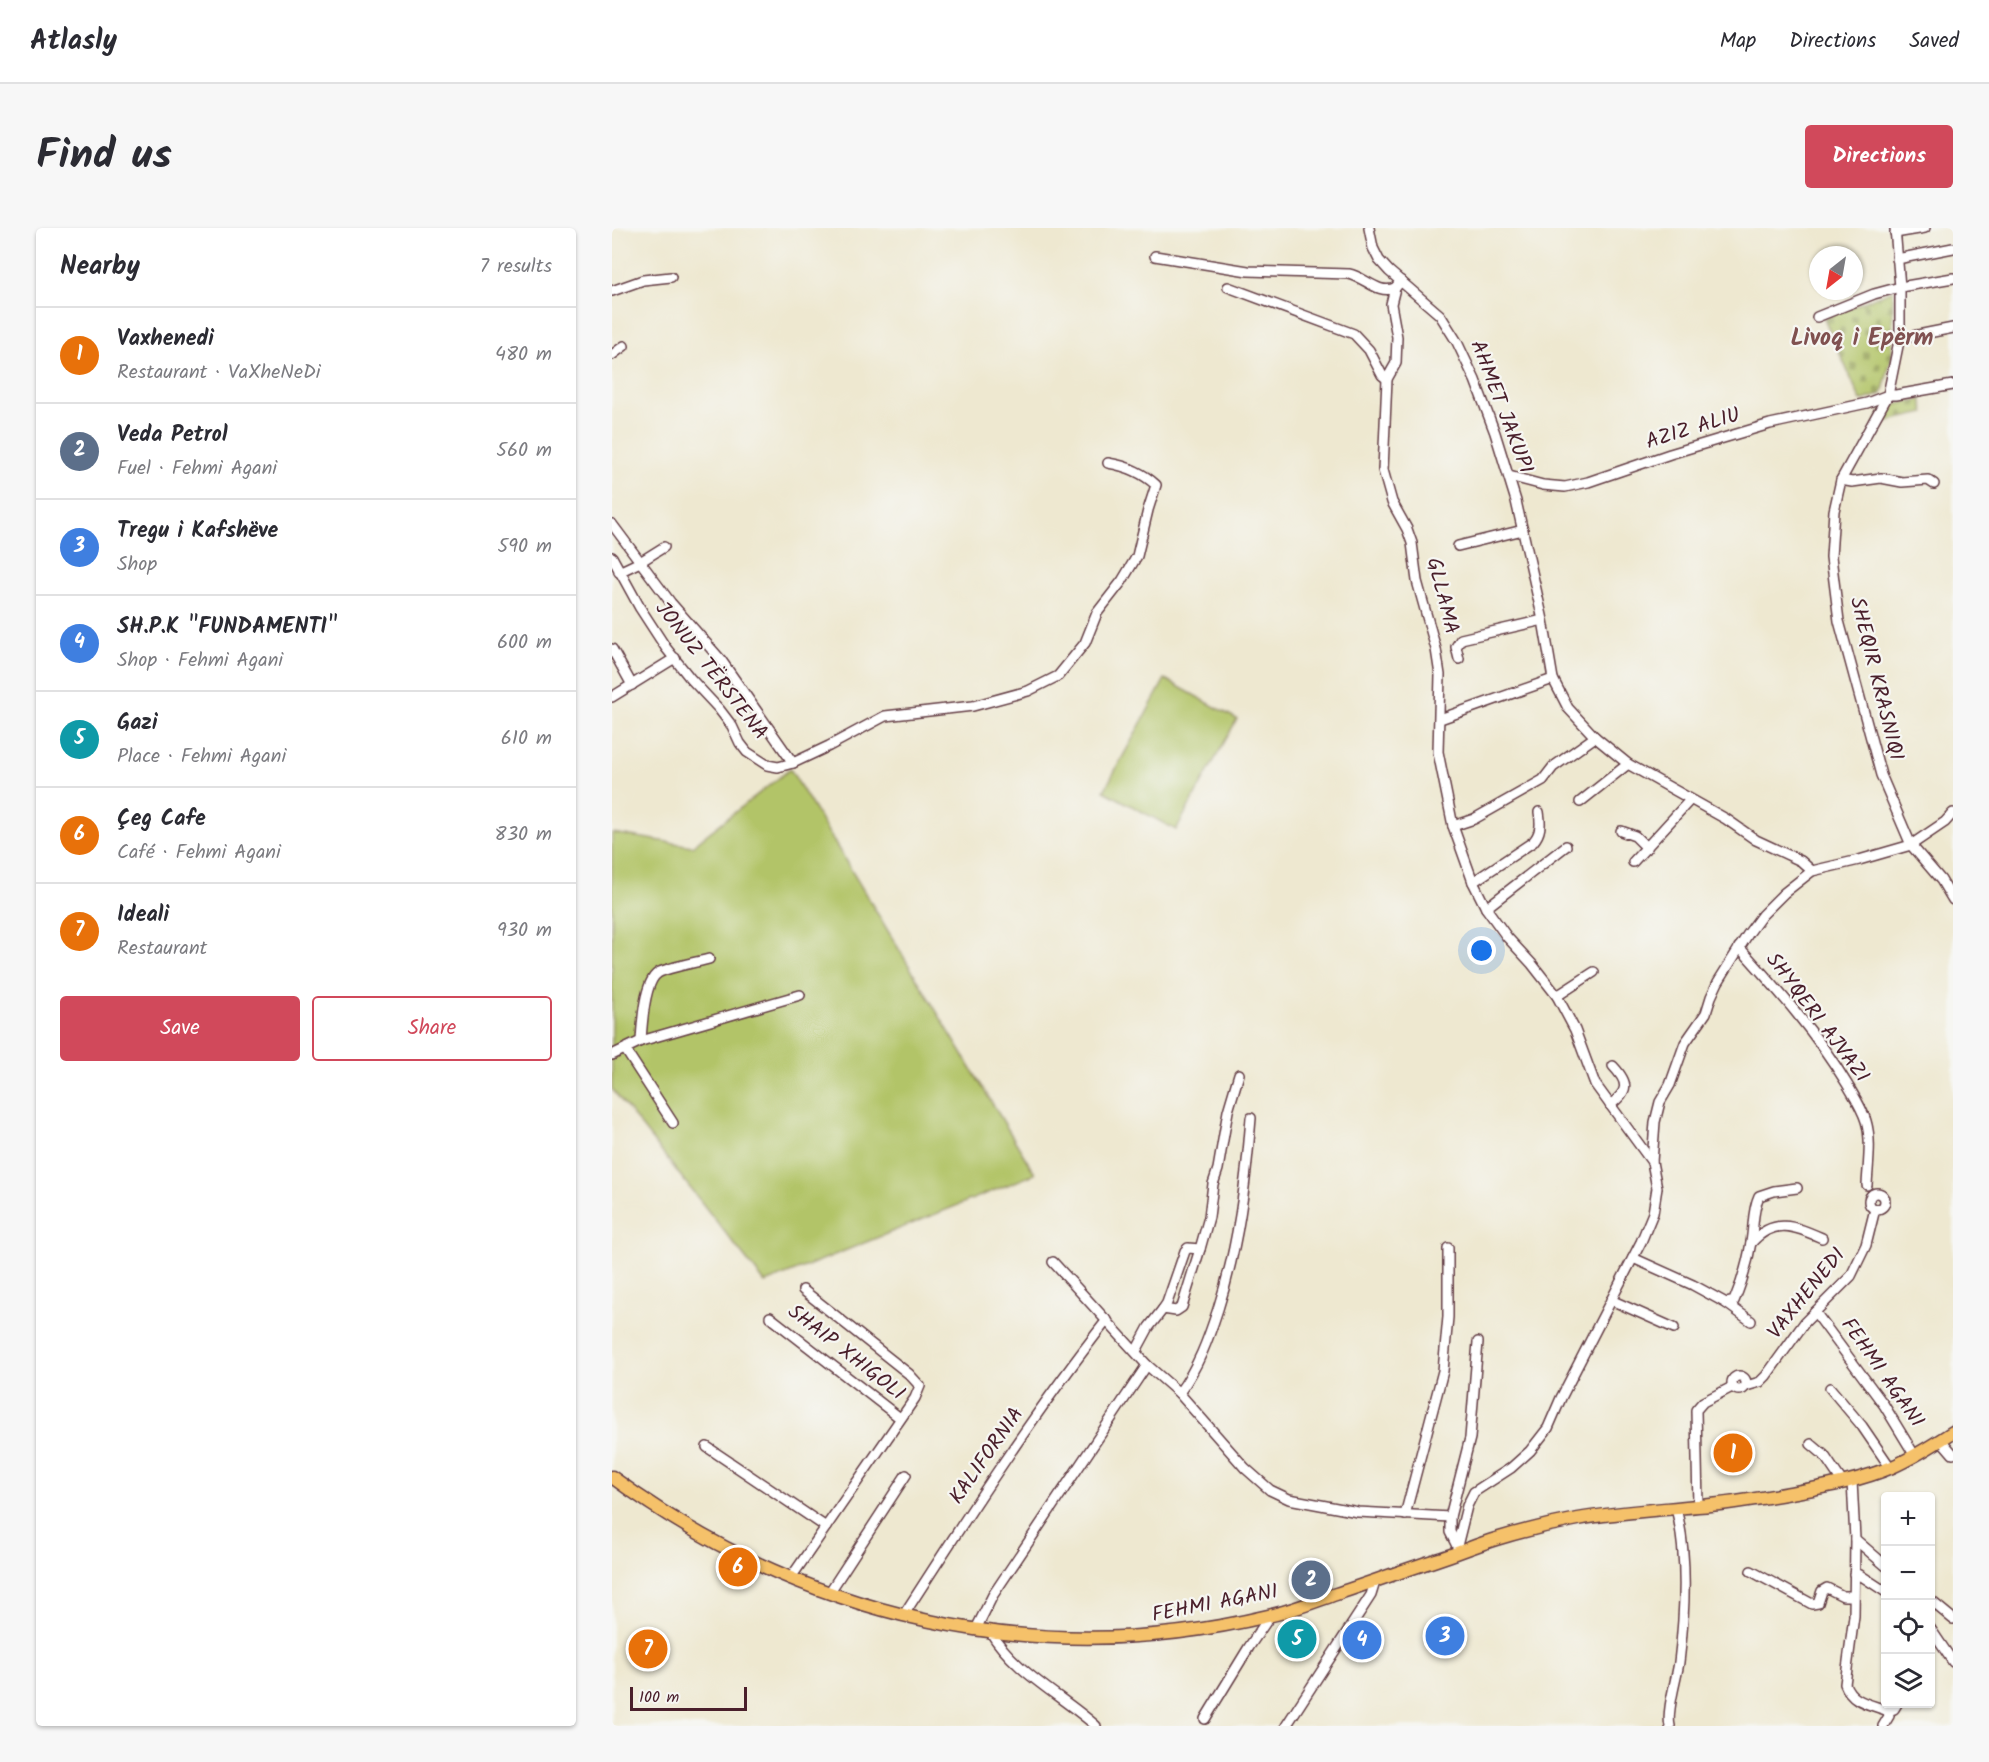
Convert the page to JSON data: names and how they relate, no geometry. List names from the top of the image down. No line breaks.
{"streets":{"main road":["FEHMI AGANI"],"street":["AHMET JAKUPI","AZIZ ALIU","GLLAMA","JONUZ TËRSTENA","SHEQIR KRASNIQI","SHYQERI AJVAZI","VAXHENEDI","SHAIP XHIGOLI","KALIFORNIA"]},"crossings":[["AHMET JAKUPI","AZIZ ALIU"],["AHMET JAKUPI","GLLAMA"],["AHMET JAKUPI","SHYQERI AJVAZI"],["AZIZ ALIU","SHEQIR KRASNIQI"],["GLLAMA","SHYQERI AJVAZI"],["SHEQIR KRASNIQI","SHYQERI AJVAZI"],["SHYQERI AJVAZI","FEHMI AGANI"],["VAXHENEDI","FEHMI AGANI"],["SHAIP XHIGOLI","FEHMI AGANI"],["FEHMI AGANI","KALIFORNIA"]],"districts":["Livoq i Epërm"],"scale_bar":"100 m","north":"bottom left","page":{"header":"Atlasly","nav":["Map","Directions","Saved"],"title":"Find us","buttons":["Directions",["Save","Share"]],"heading":["Nearby","7 results"],"list":[{"mark":"1","name":"Vaxhenedi","note":"Restaurant · VaXheNeDi","value":"480 m"},{"mark":"2","name":"Veda Petrol","note":"Fuel · Fehmi Agani","value":"560 m"},{"mark":"3","name":"Tregu i Kafshëve","note":"Shop","value":"590 m"},{"mark":"4","name":"SH.P.K \"FUNDAMENTI\"","note":"Shop · Fehmi Agani","value":"600 m"},{"mark":"5","name":"Gazi","note":"Place · Fehmi Agani","value":"610 m"},{"mark":"6","name":"Çeg Cafe","note":"Café · Fehmi Agani","value":"830 m"},{"mark":"7","name":"Ideali","note":"Restaurant","value":"930 m"}],"pins":["1","6","2","3","5","4","7"],"map_buttons":["+","−"],"scale":"100 m"}}
